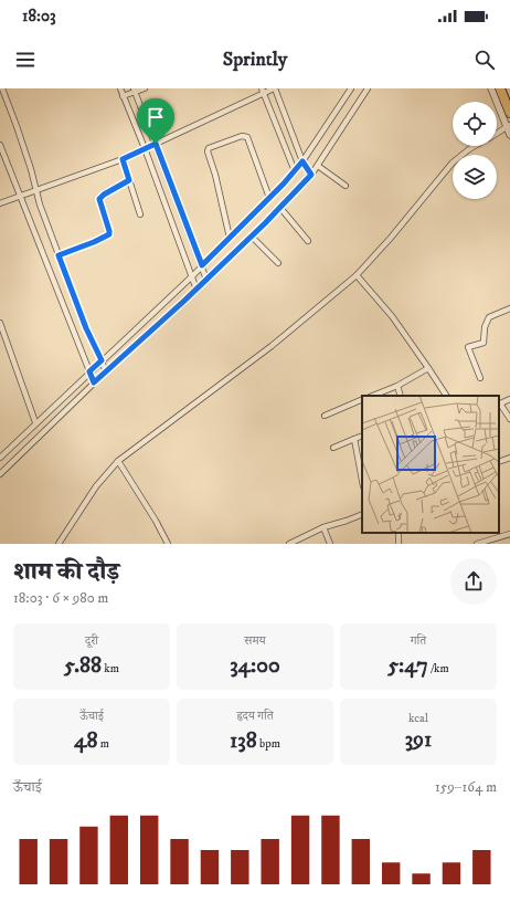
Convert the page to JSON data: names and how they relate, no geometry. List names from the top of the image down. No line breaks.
{"page":{"status":"18:03","header":"Sprintly","heading":["शाम की दौड़","18:03 · 6 × 980 m"],"stats":[["दूरी","5.88 km"],["समय","34:00"],["गति","5:47 /km"],["ऊँचाई","48 m"],["हृदय गति","138 bpm"],["kcal","391"]],"chart":["ऊँचाई","159–164 m"]}}
